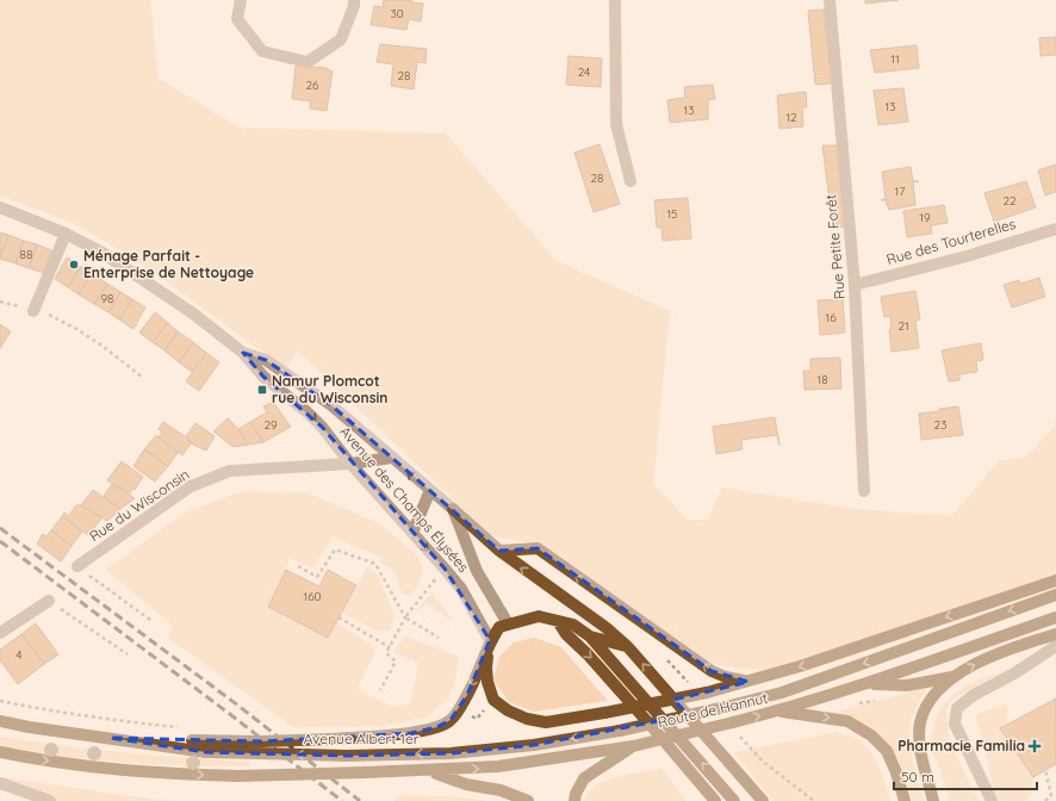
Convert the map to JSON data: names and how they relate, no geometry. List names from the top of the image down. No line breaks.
{"streets":{"main road":["Route de Hannut","Avenue Albert 1er"],"street":["Rue des Tourterelles","Rue Petite Forêt","Avenue des Champs Élysées","Rue du Wisconsin"]},"crossings":[["Rue des Tourterelles","Rue Petite Forêt"],["Avenue des Champs Élysées","Rue du Wisconsin"],["Route de Hannut","Avenue Albert 1er"]],"one_way":["Avenue Albert 1er"],"places":{"other":["Ménage Parfait - Enterprise de Nettoyage"],"transit":["Namur Plomcot rue du Wisconsin"],"health":["Pharmacie Familia"]},"house_numbers":["30","11","24","28","26","13","13","12","28","17","22","15","19","88","98","16","21","18","29","23","160","4"],"scale_bar":"50 m"}
